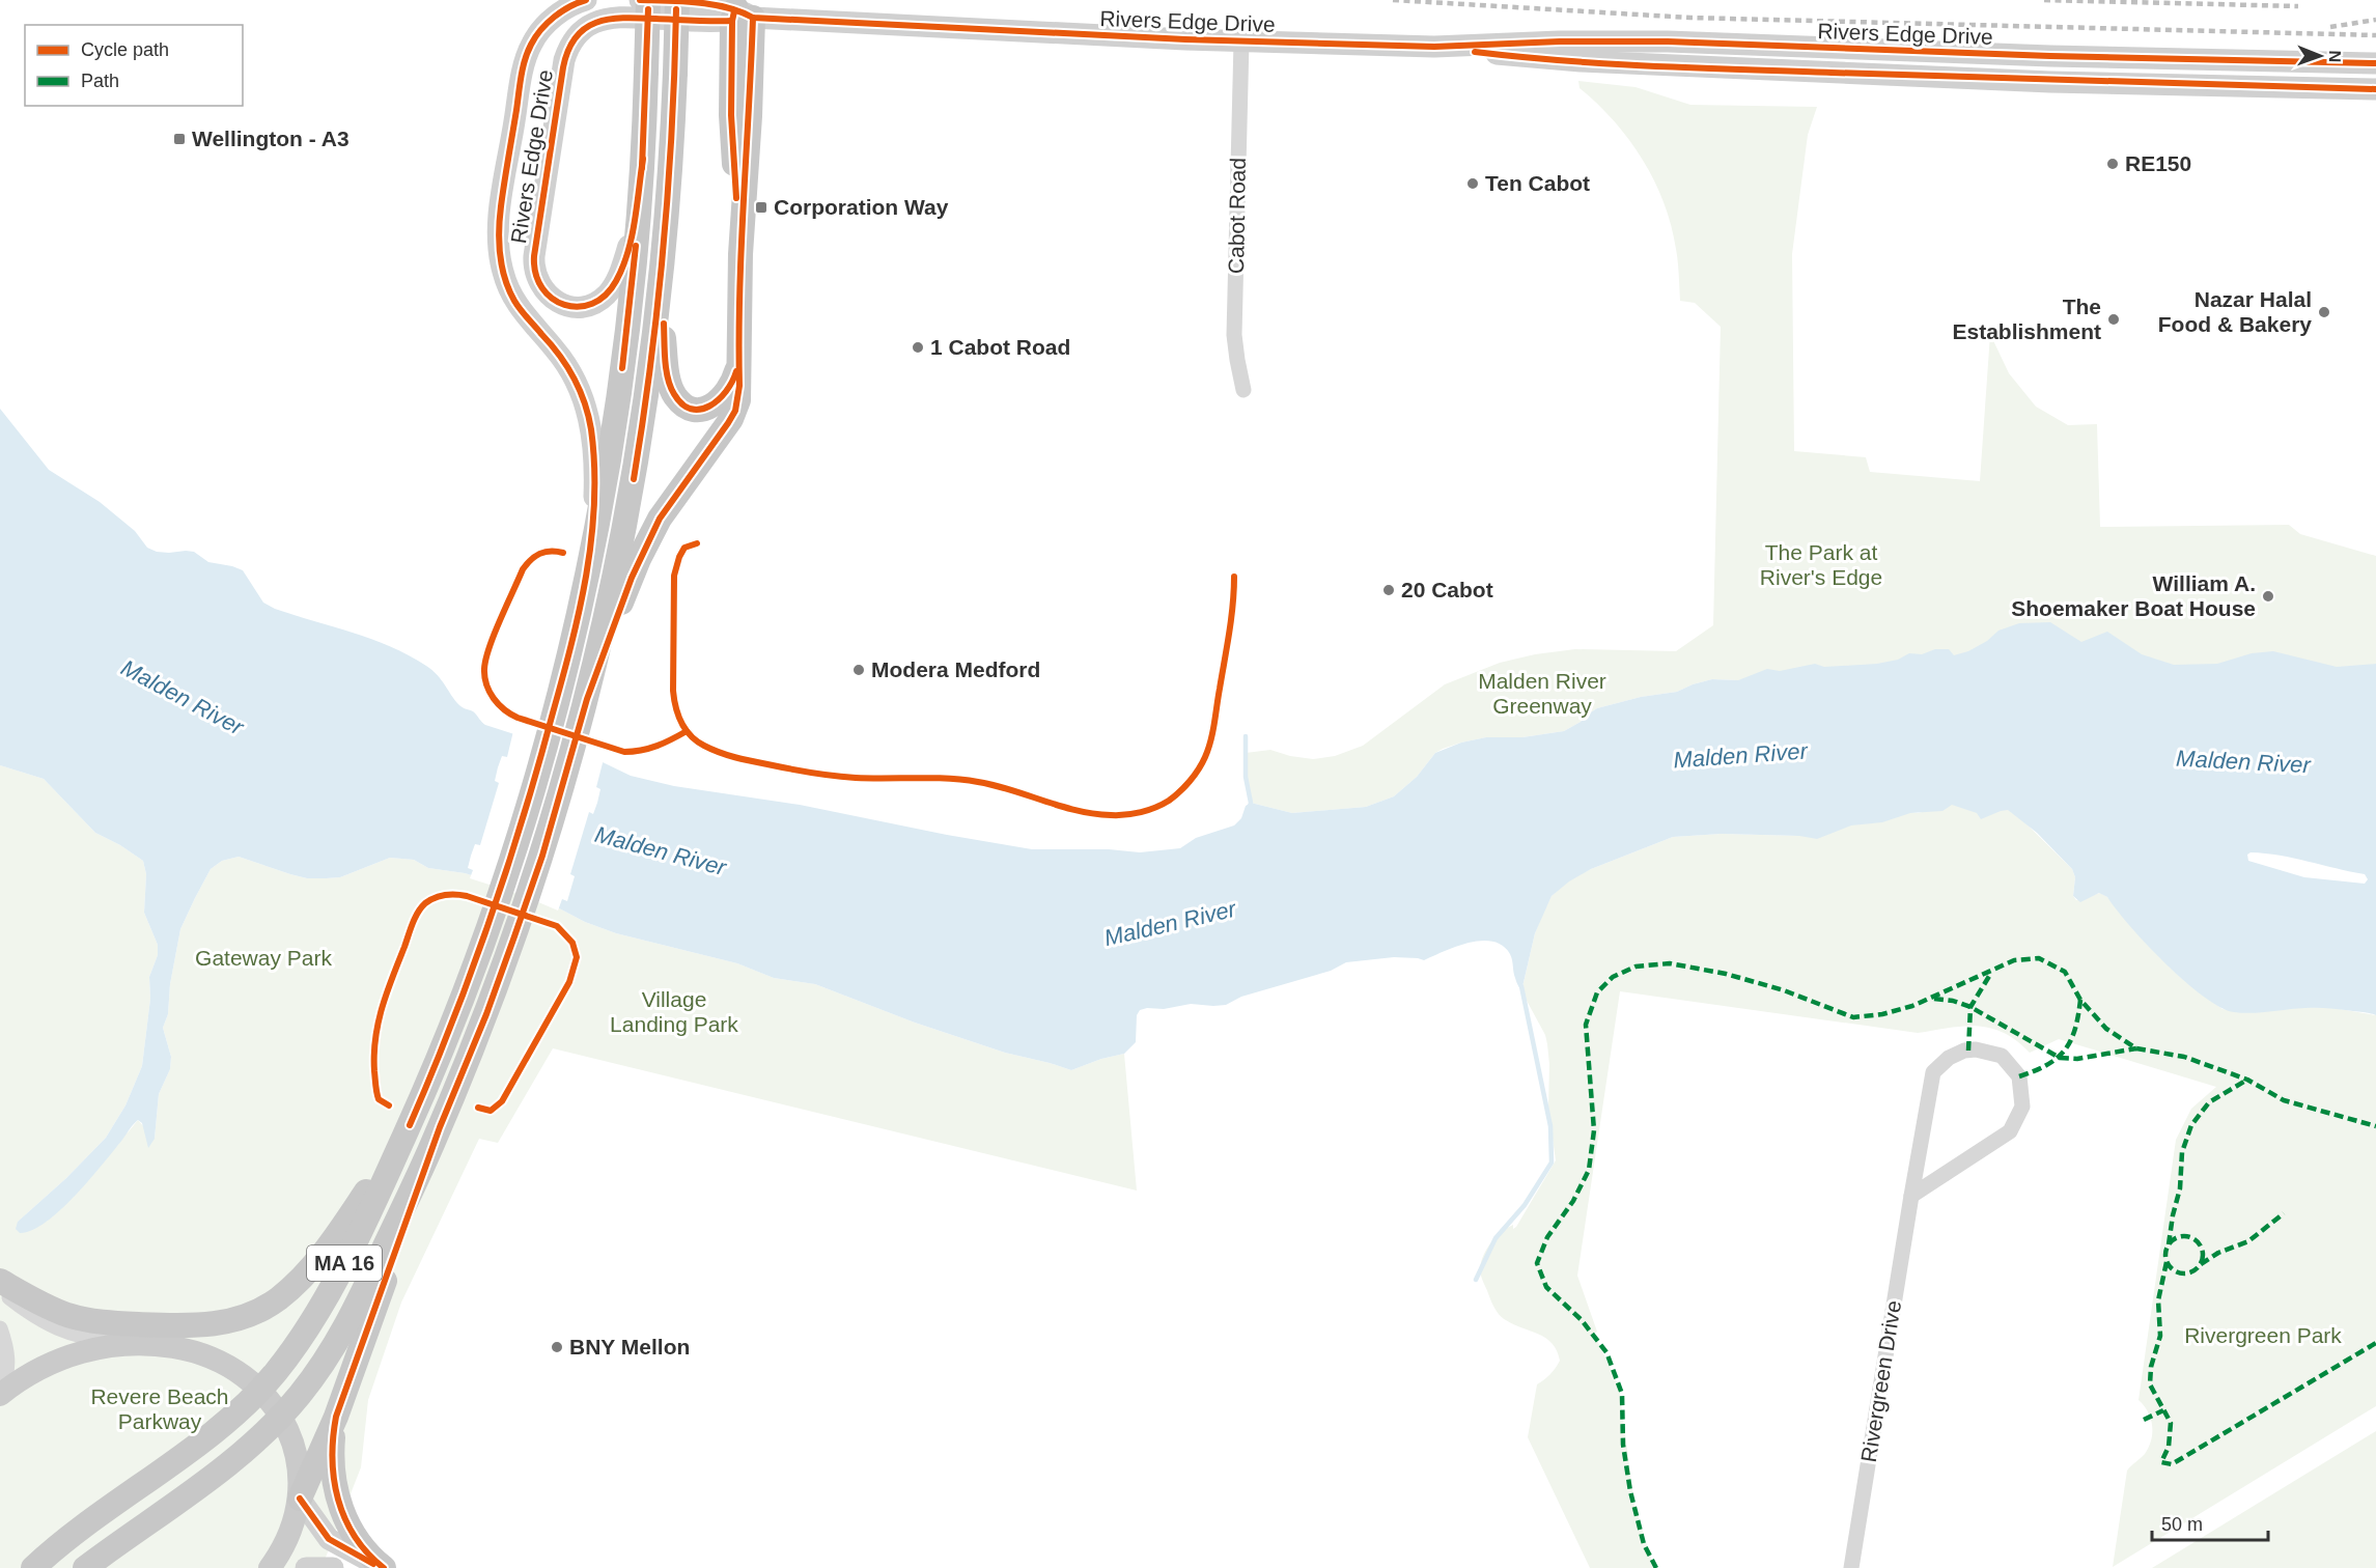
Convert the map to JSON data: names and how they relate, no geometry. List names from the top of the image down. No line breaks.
{"streets":{"highway":["MA 16"],"main road":["Rivers Edge Drive"],"street":["Cabot Road","Rivergreen Drive"]},"crossings":[["Rivers Edge Drive","Cabot Road"],["Rivers Edge Drive","MA 16"]],"water":["Malden River"],"parks":["The Park at River's Edge","Malden River Greenway","Gateway Park","Village Landing Park","Rivergreen Park","Revere Beach Parkway"],"places":{"transit":["Wellington - A3","Corporation Way"],"other":["RE150","Ten Cabot","Nazar Halal Food & Bakery","The Establishment","1 Cabot Road","20 Cabot","William A. Shoemaker Boat House","Modera Medford","BNY Mellon"]},"legend":["Cycle path","Path"],"scale_bar":"50 m","north":"right"}
